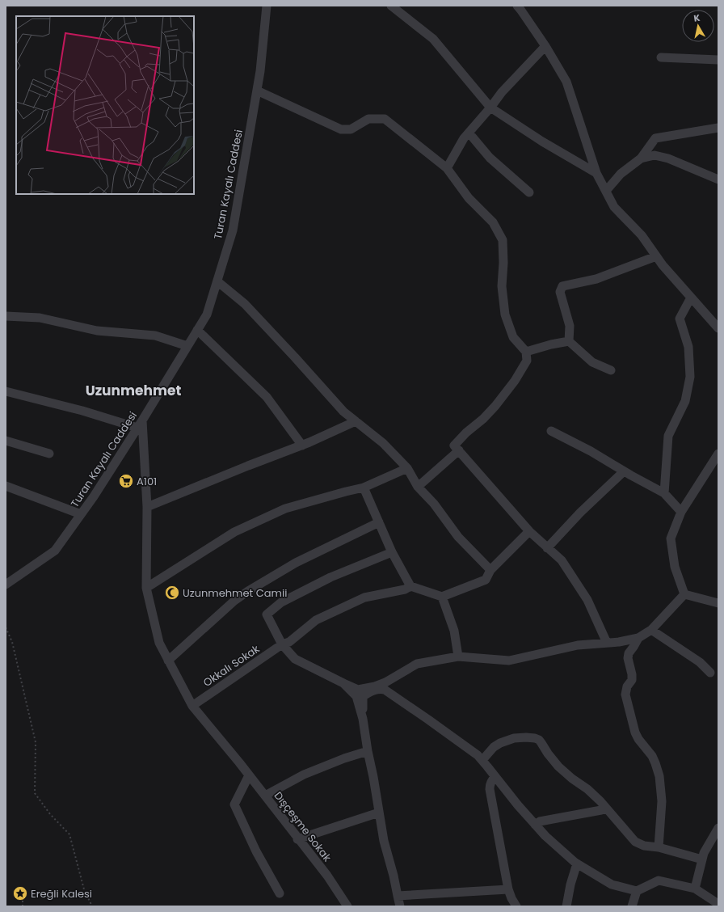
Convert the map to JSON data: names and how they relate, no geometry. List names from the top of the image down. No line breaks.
{"streets":{"street":["Turan Kayalı Caddesi","Okkalı Sokak","Dışçeşme Sokak"]},"crossings":[["Turan Kayalı Caddesi","Dışçeşme Sokak"],["Okkalı Sokak","Dışçeşme Sokak"]],"districts":["Uzunmehmet"],"places":{"supermarket":["A101"],"mosque":["Uzunmehmet Camii"],"place":["Ereğli Kalesi"]},"north":"top"}
